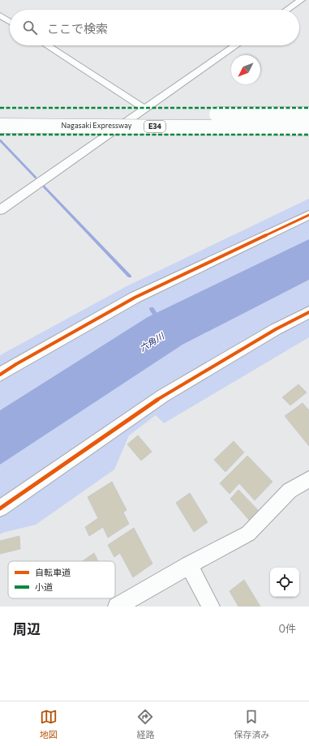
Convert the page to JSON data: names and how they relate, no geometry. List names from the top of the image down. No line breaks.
{"streets":{"highway":["Nagasaki Expressway","E34"]},"water":["六角川"],"legend":["自転車道","小道"],"north":"bottom left","page":{"search":"ここで検索","heading":["周辺","0件"],"nav":["地図","経路","保存済み"]}}
